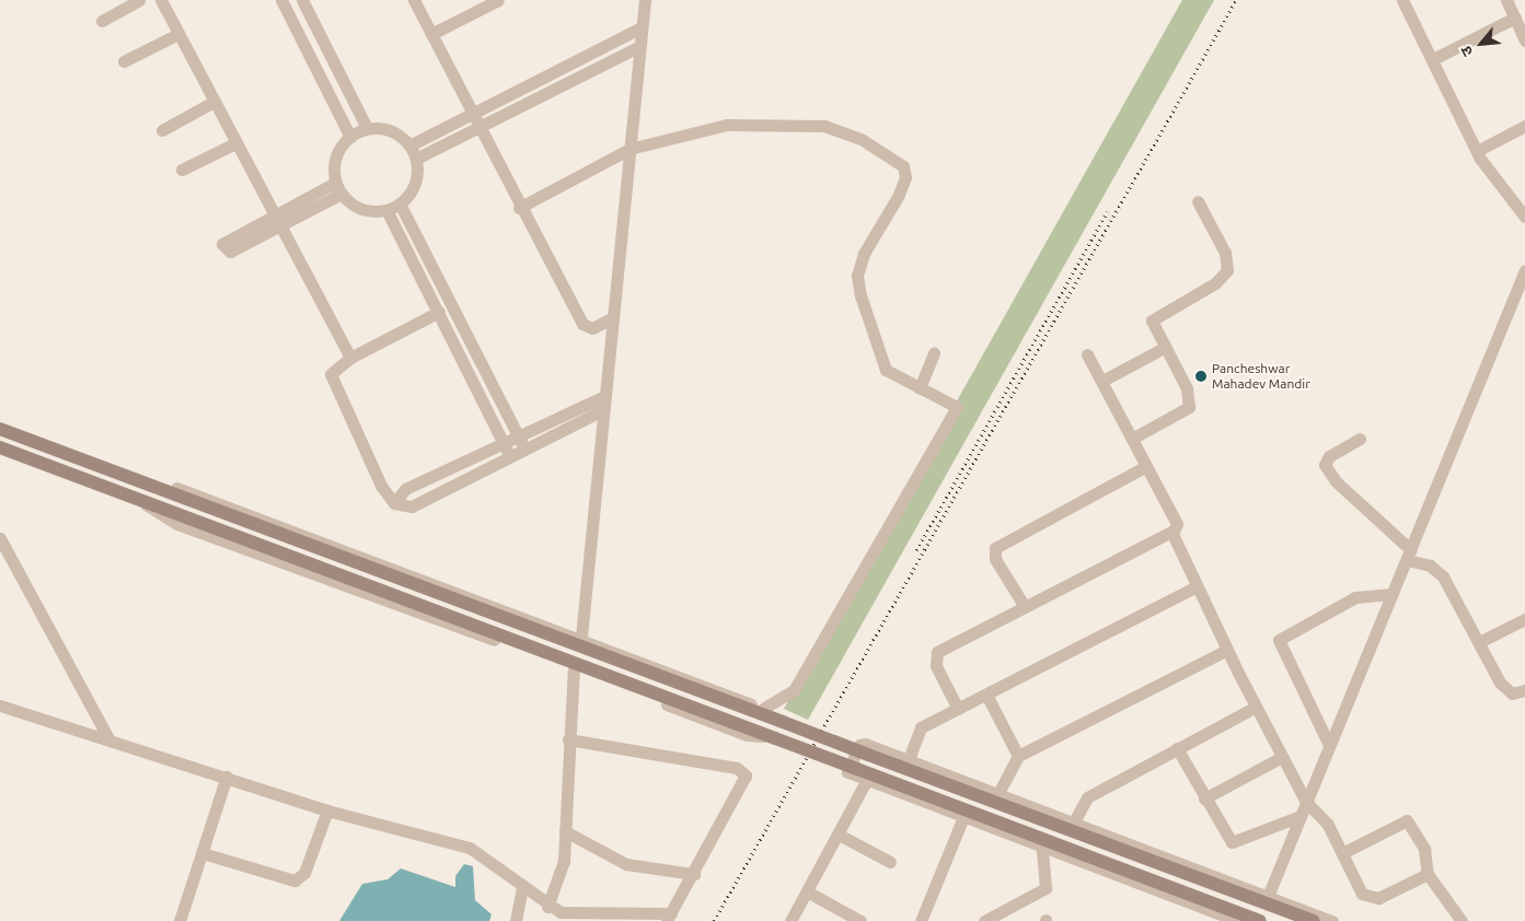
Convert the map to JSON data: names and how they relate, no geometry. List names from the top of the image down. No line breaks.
{"places":["Pancheshwar Mahadev Mandir"],"north":"bottom left"}
